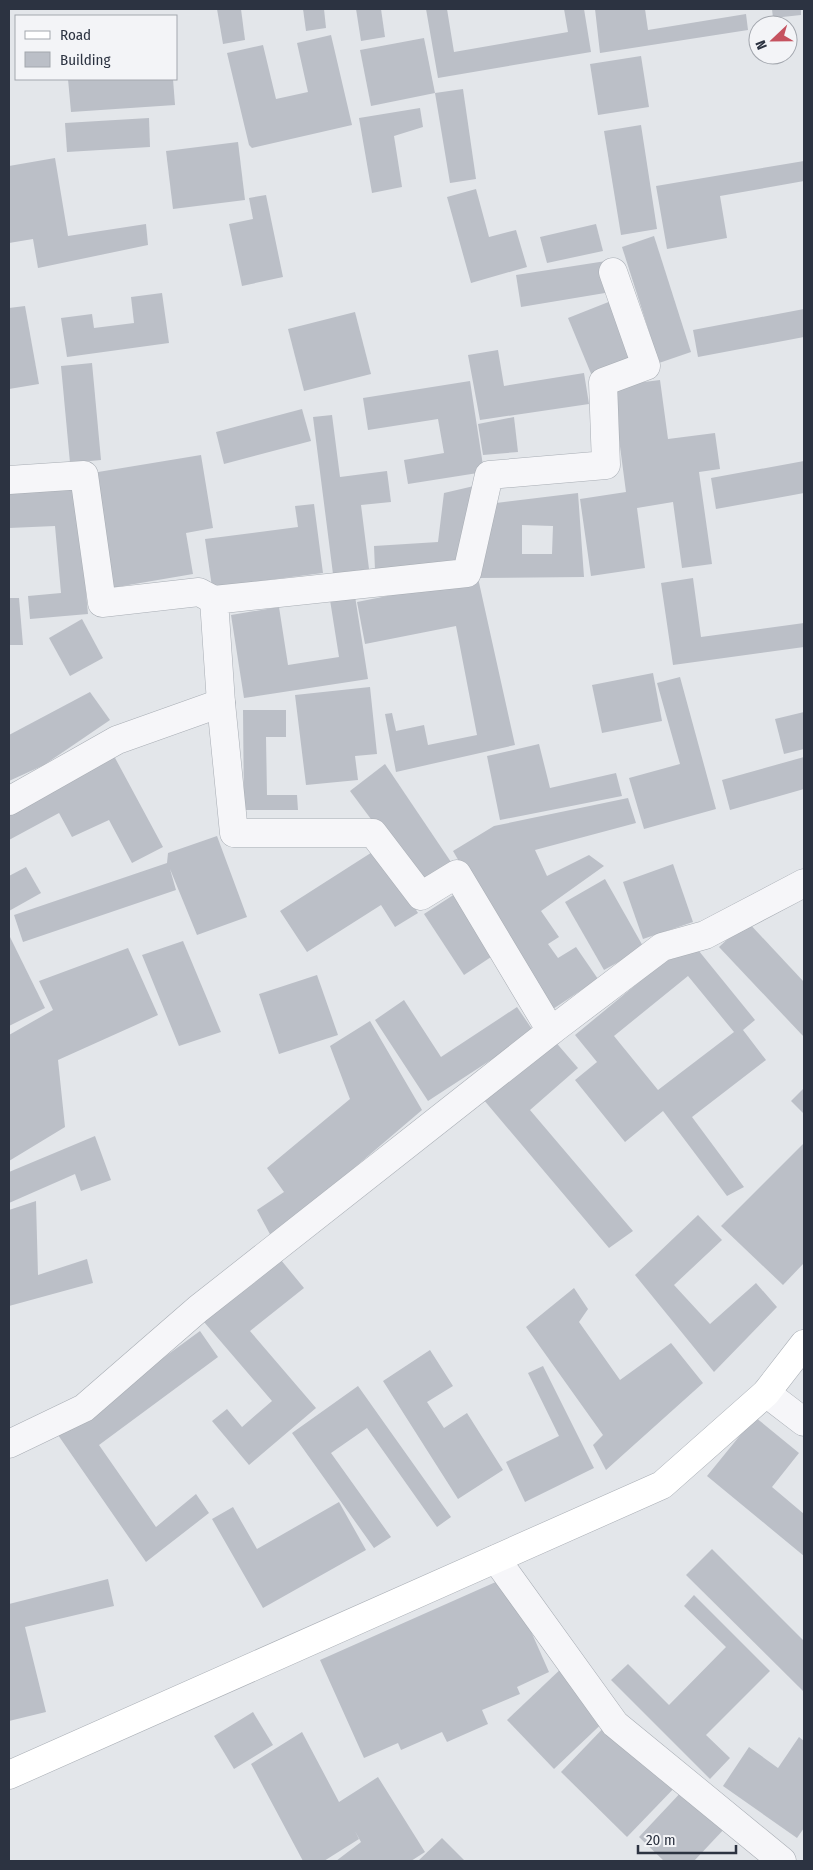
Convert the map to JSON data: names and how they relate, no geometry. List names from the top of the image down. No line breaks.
{"legend":["Road","Building"],"scale_bar":"20 m","north":"left"}
